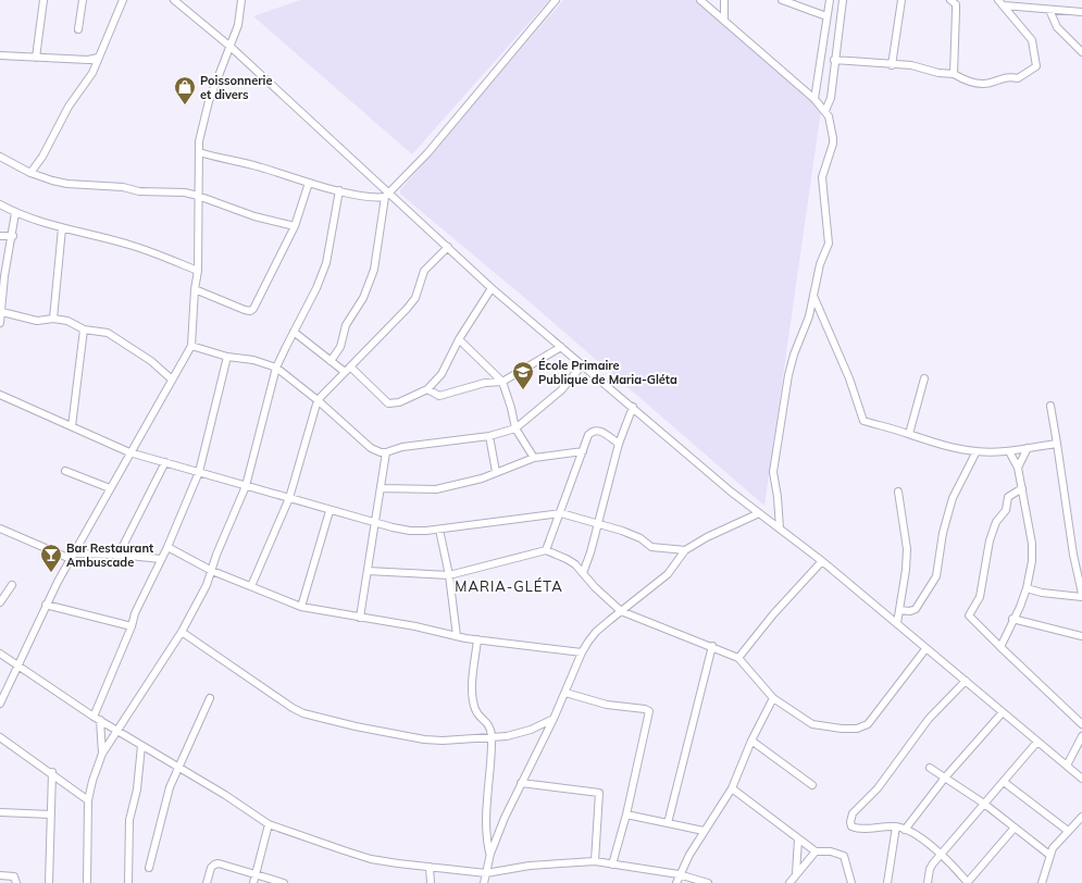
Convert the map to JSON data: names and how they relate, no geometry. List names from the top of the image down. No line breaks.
{"districts":["MARIA-GLÉTA"],"places":{"shop":["Poissonnerie et divers"],"school or university":["École Primaire Publique de Maria-Gléta"],"bar":["Bar Restaurant Ambuscade"]}}
